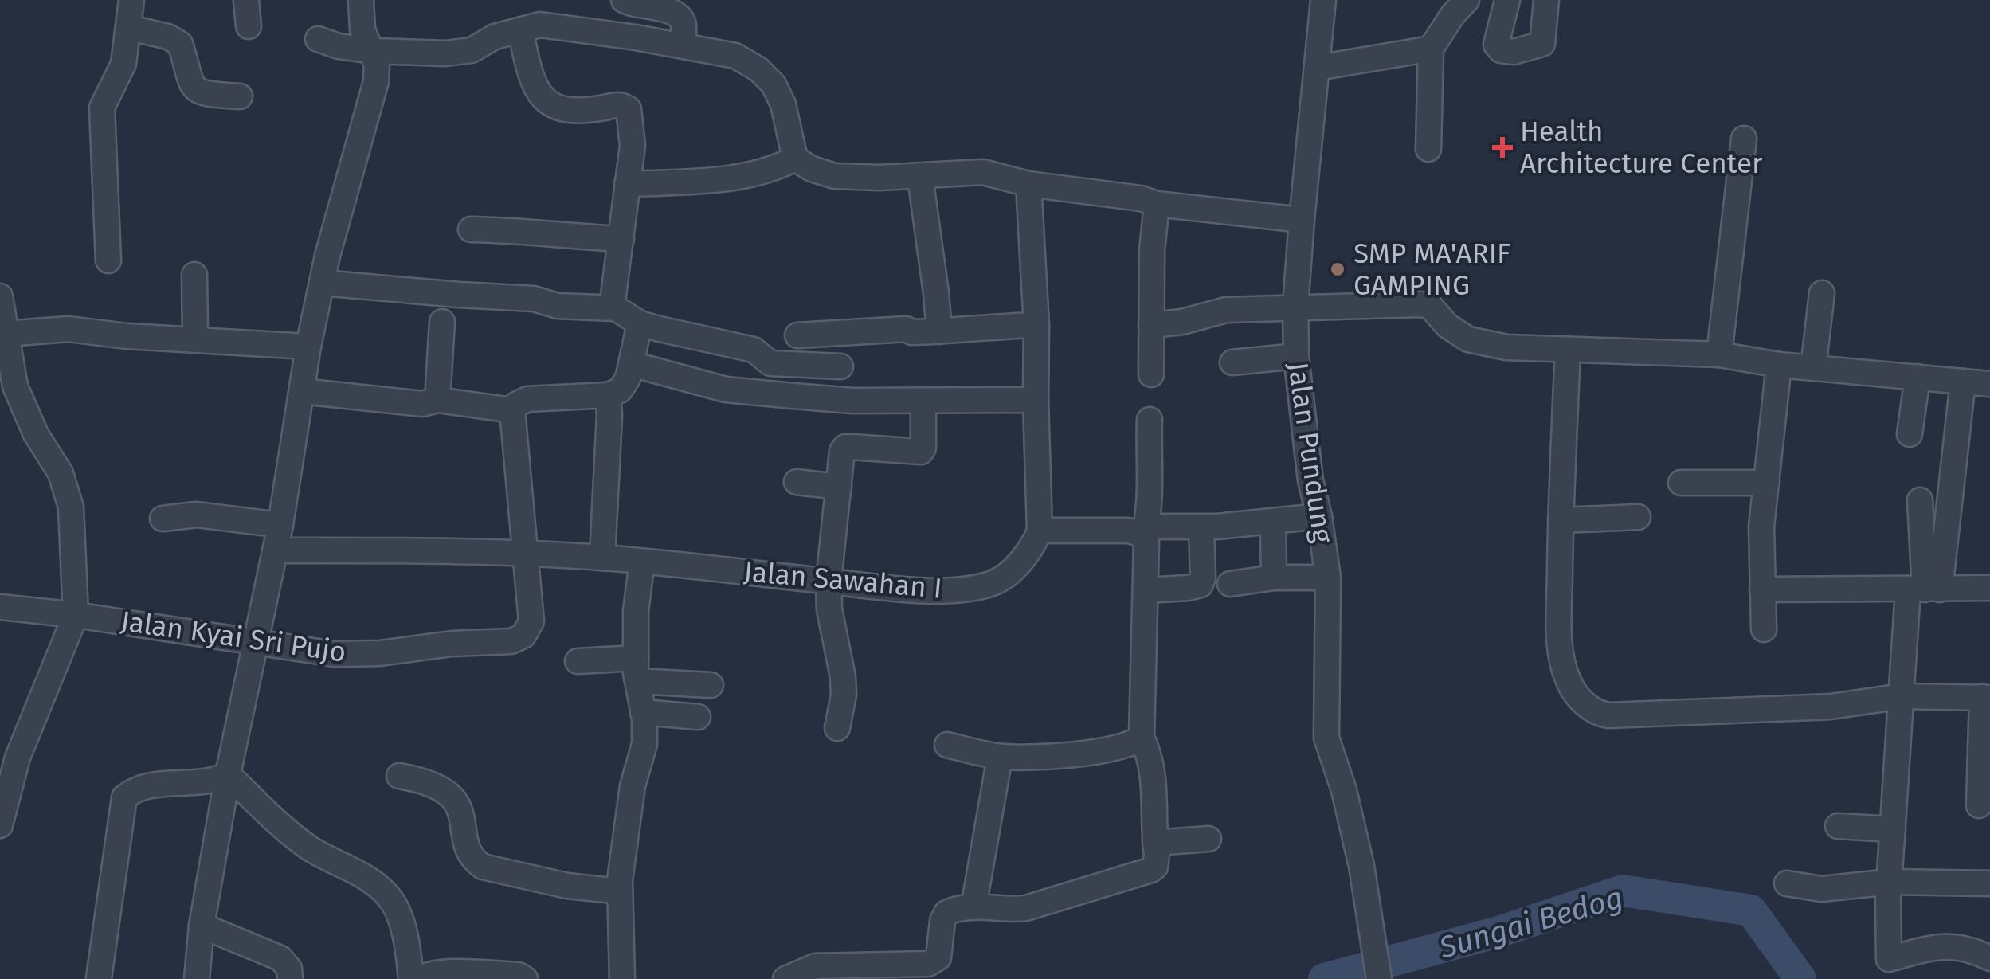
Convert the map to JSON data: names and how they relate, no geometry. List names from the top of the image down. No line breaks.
{"streets":{"street":["Jalan Pundung","Jalan Sawahan I","Jalan Kyai Sri Pujo"]},"crossings":[["Jalan Sawahan I","Jalan Kyai Sri Pujo"]],"water":["Sungai Bedog"],"places":{"health":["Health Architecture Center"],"other":["SMP MA'ARIF GAMPING"]}}
